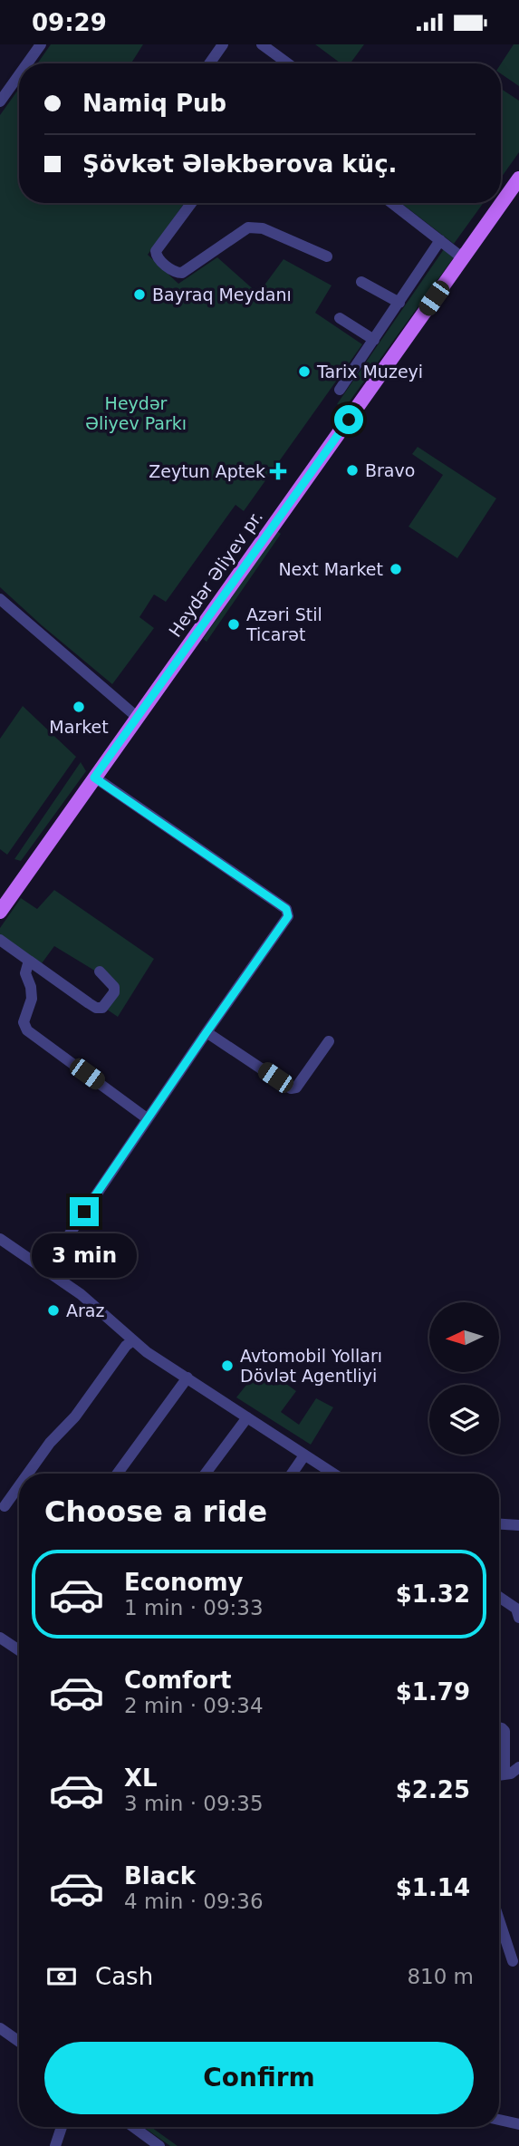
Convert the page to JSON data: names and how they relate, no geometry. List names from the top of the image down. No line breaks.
{"streets":{"main road":["Heydər Əliyev pr."]},"parks":["Heydər Əliyev Parkı"],"places":{"other":["Bayraq Meydanı","Tarix Muzeyi","Bravo","Next Market","Azəri Stil Ticarət","Market","Araz","Avtomobil Yolları Dövlət Agentliyi"],"health":["Zeytun Aptek"]},"north":"left","page":{"status":"09:29","banner":["Namiq Pub","Şövkət Ələkbərova küç."],"bubble":"3 min","heading":"Choose a ride","list":[{"name":"Economy","note":"1 min · 09:33","value":"$1.32"},{"name":"Comfort","note":"2 min · 09:34","value":"$1.79"},{"name":"XL","note":"3 min · 09:35","value":"$2.25"},{"name":"Black","note":"4 min · 09:36","value":"$1.14"}],"pay":["Cash","810 m"],"buttons":"Confirm"}}
